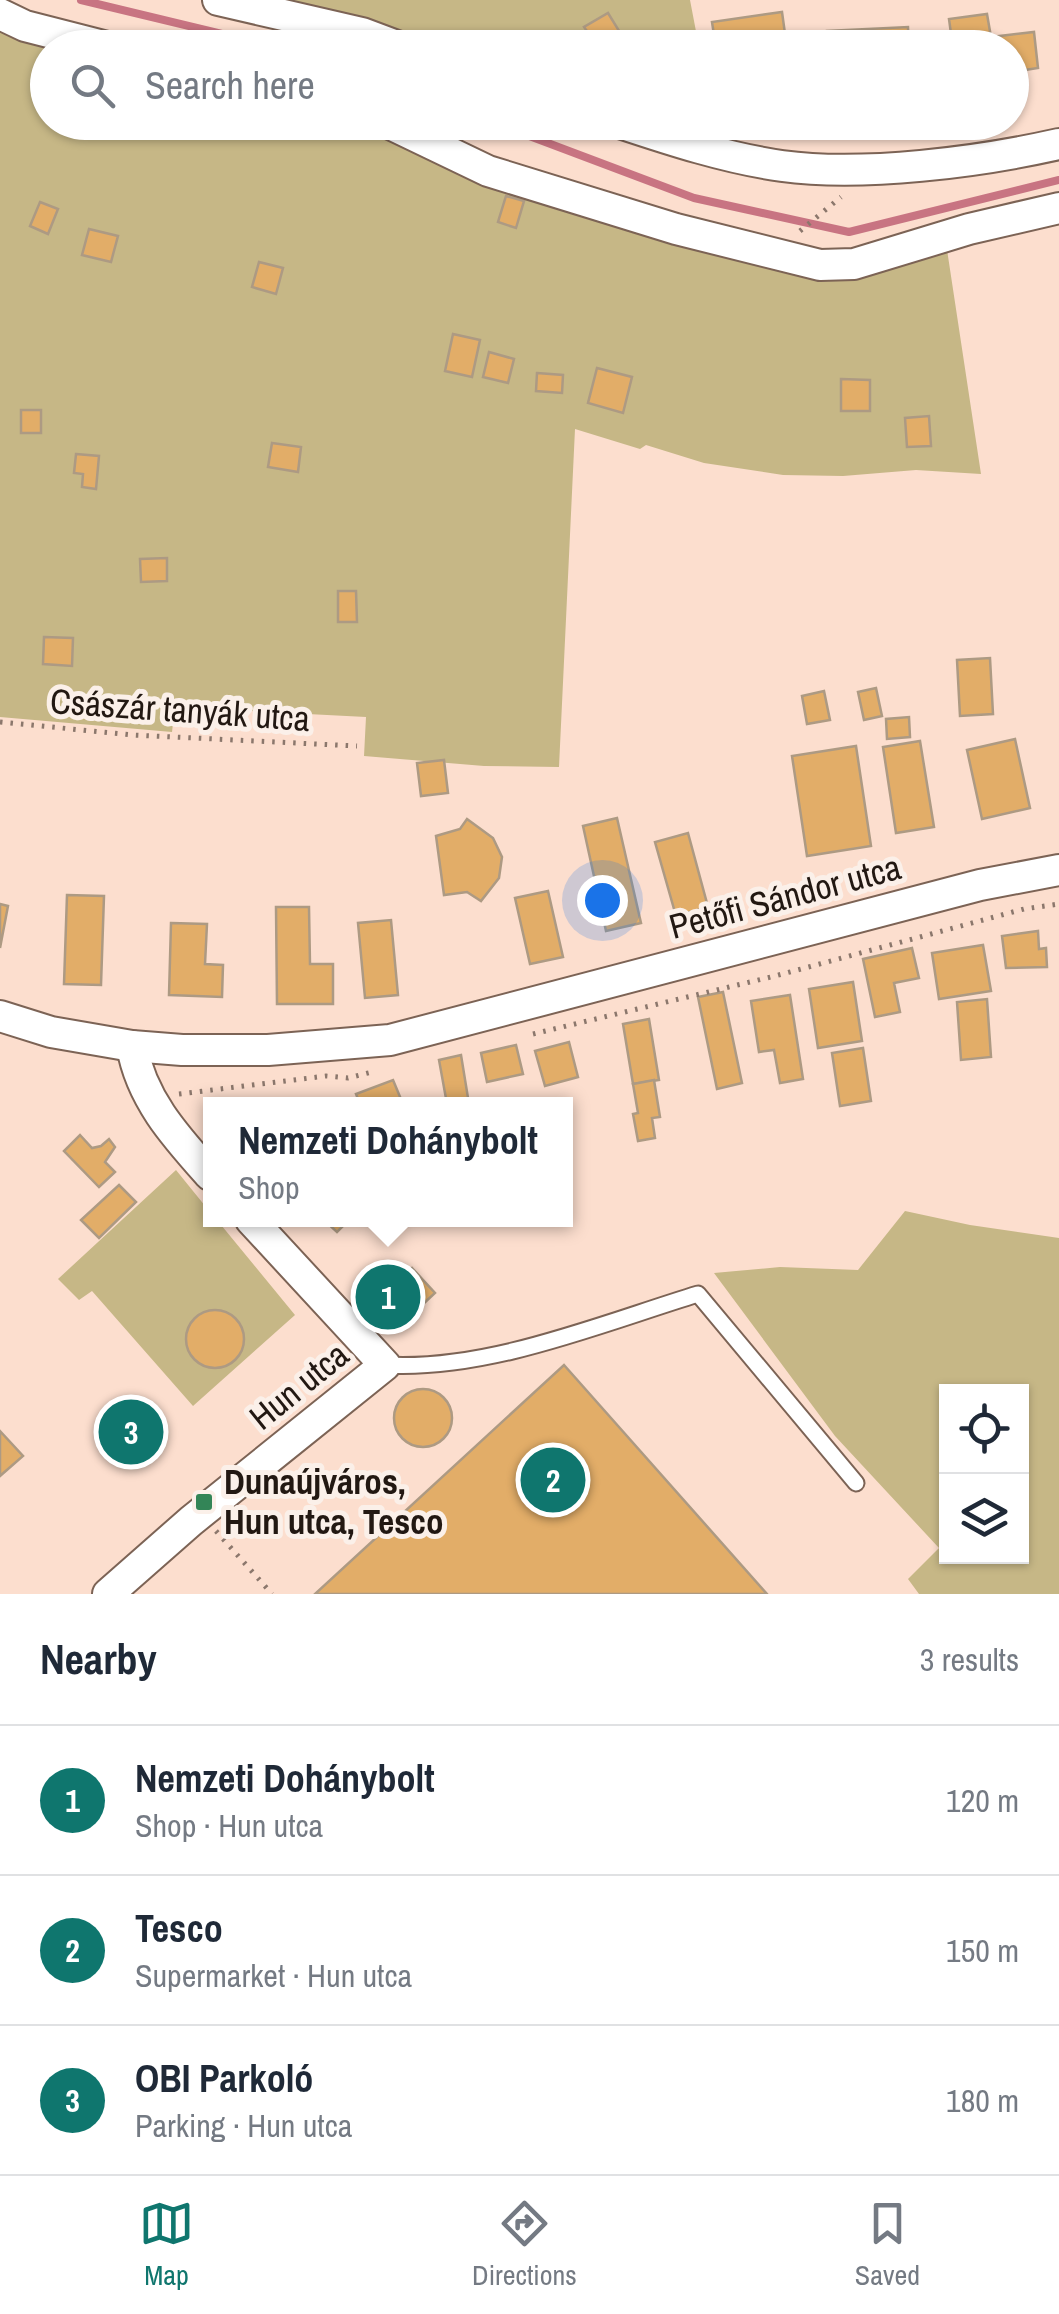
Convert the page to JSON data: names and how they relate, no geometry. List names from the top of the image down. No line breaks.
{"streets":{"street":["Petőfi Sándor utca","Hun utca"],"path":["Császár tanyák utca"]},"places":{"transit":["Dunaújváros, Hun utca, Tesco"]},"page":{"search":"Search here","popup":["Nemzeti Dohánybolt","Shop"],"pins":["1","3","2"],"heading":["Nearby","3 results"],"list":[{"mark":"1","name":"Nemzeti Dohánybolt","note":"Shop · Hun utca","value":"120 m"},{"mark":"2","name":"Tesco","note":"Supermarket · Hun utca","value":"150 m"},{"mark":"3","name":"OBI Parkoló","note":"Parking · Hun utca","value":"180 m"}],"nav":["Map","Directions","Saved"]}}
